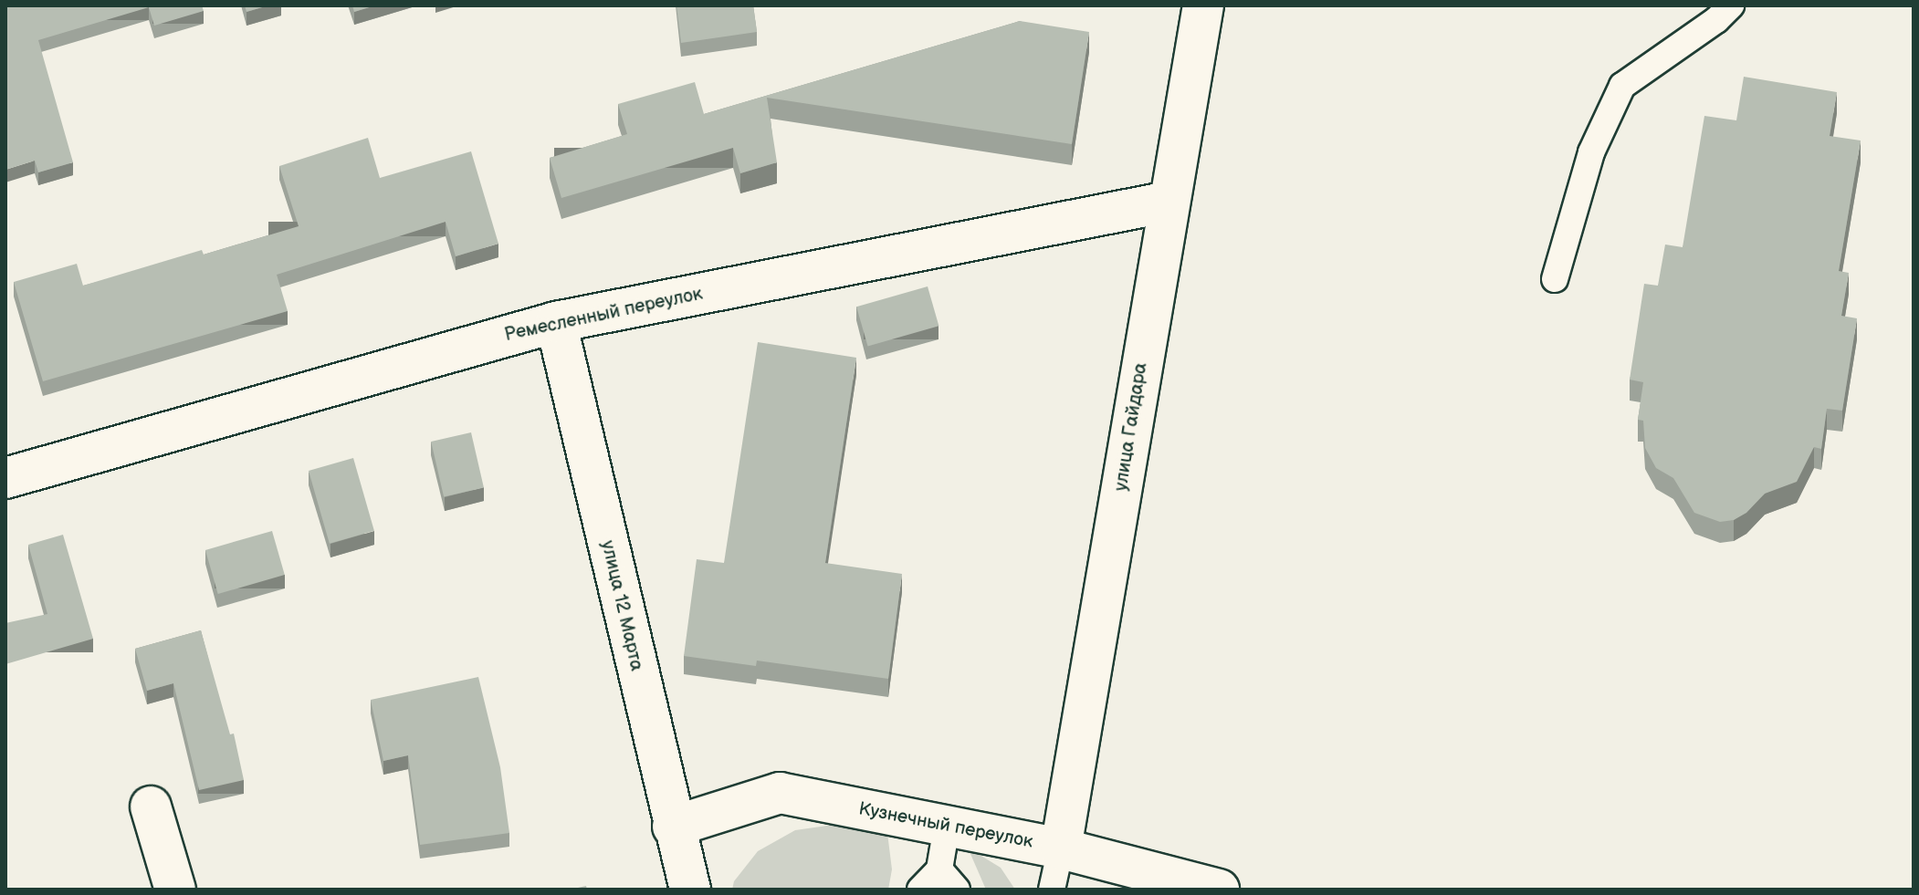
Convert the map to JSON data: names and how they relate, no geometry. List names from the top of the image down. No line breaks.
{"streets":{"street":["Ремесленный переулок","улица Гайдара","улица 12 Марта","Кузнечный переулок"]},"crossings":[["Ремесленный переулок","улица Гайдара"],["Ремесленный переулок","улица 12 Марта"],["улица Гайдара","Кузнечный переулок"],["улица 12 Марта","Кузнечный переулок"]]}
